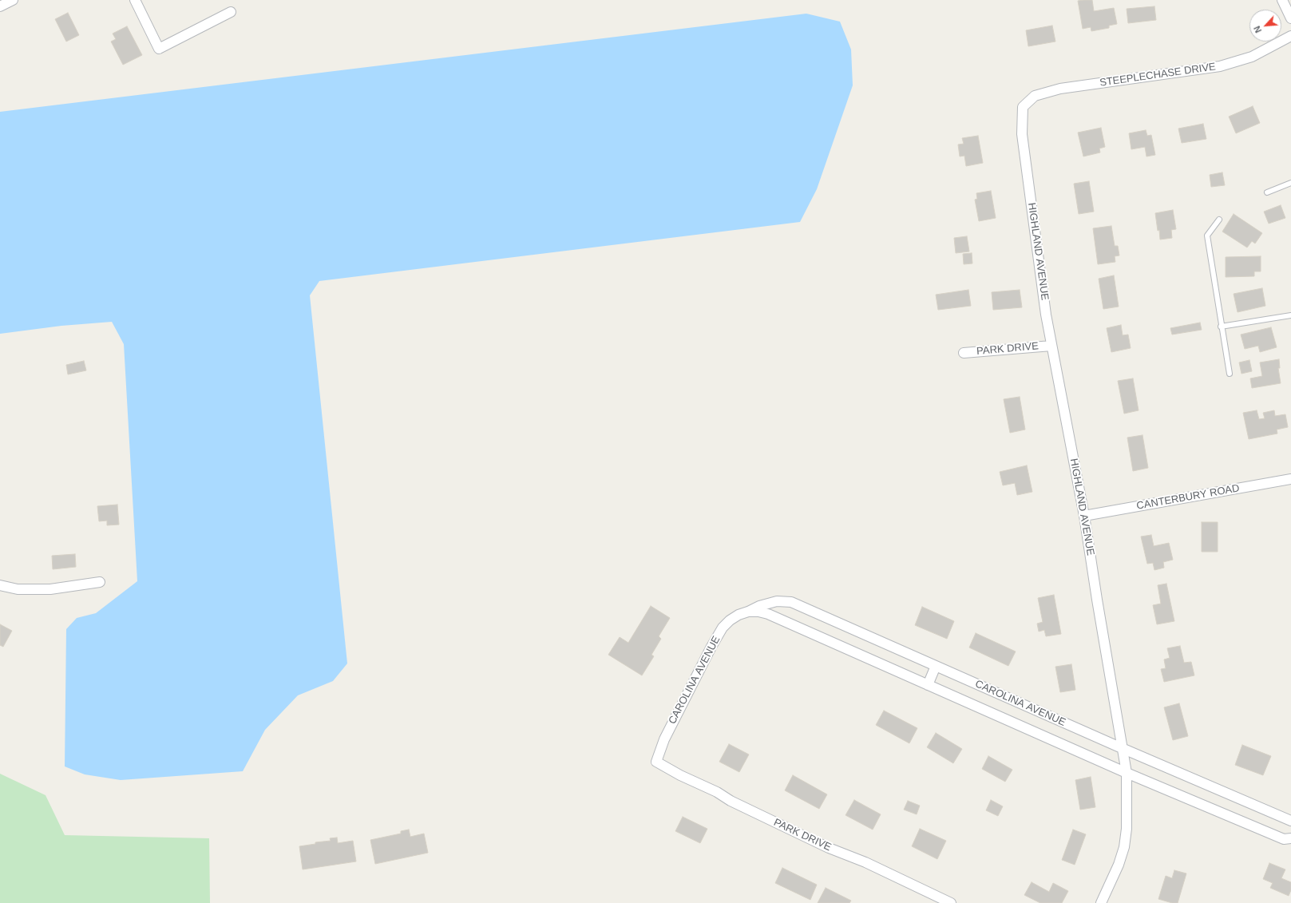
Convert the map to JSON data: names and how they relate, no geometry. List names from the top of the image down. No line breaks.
{"streets":{"street":["STEEPLECHASE DRIVE","HIGHLAND AVENUE","PARK DRIVE","CANTERBURY ROAD","CAROLINA AVENUE"]},"crossings":[["STEEPLECHASE DRIVE","HIGHLAND AVENUE"],["HIGHLAND AVENUE","PARK DRIVE"],["HIGHLAND AVENUE","CANTERBURY ROAD"],["HIGHLAND AVENUE","CAROLINA AVENUE"],["PARK DRIVE","CAROLINA AVENUE"]],"north":"bottom left"}
